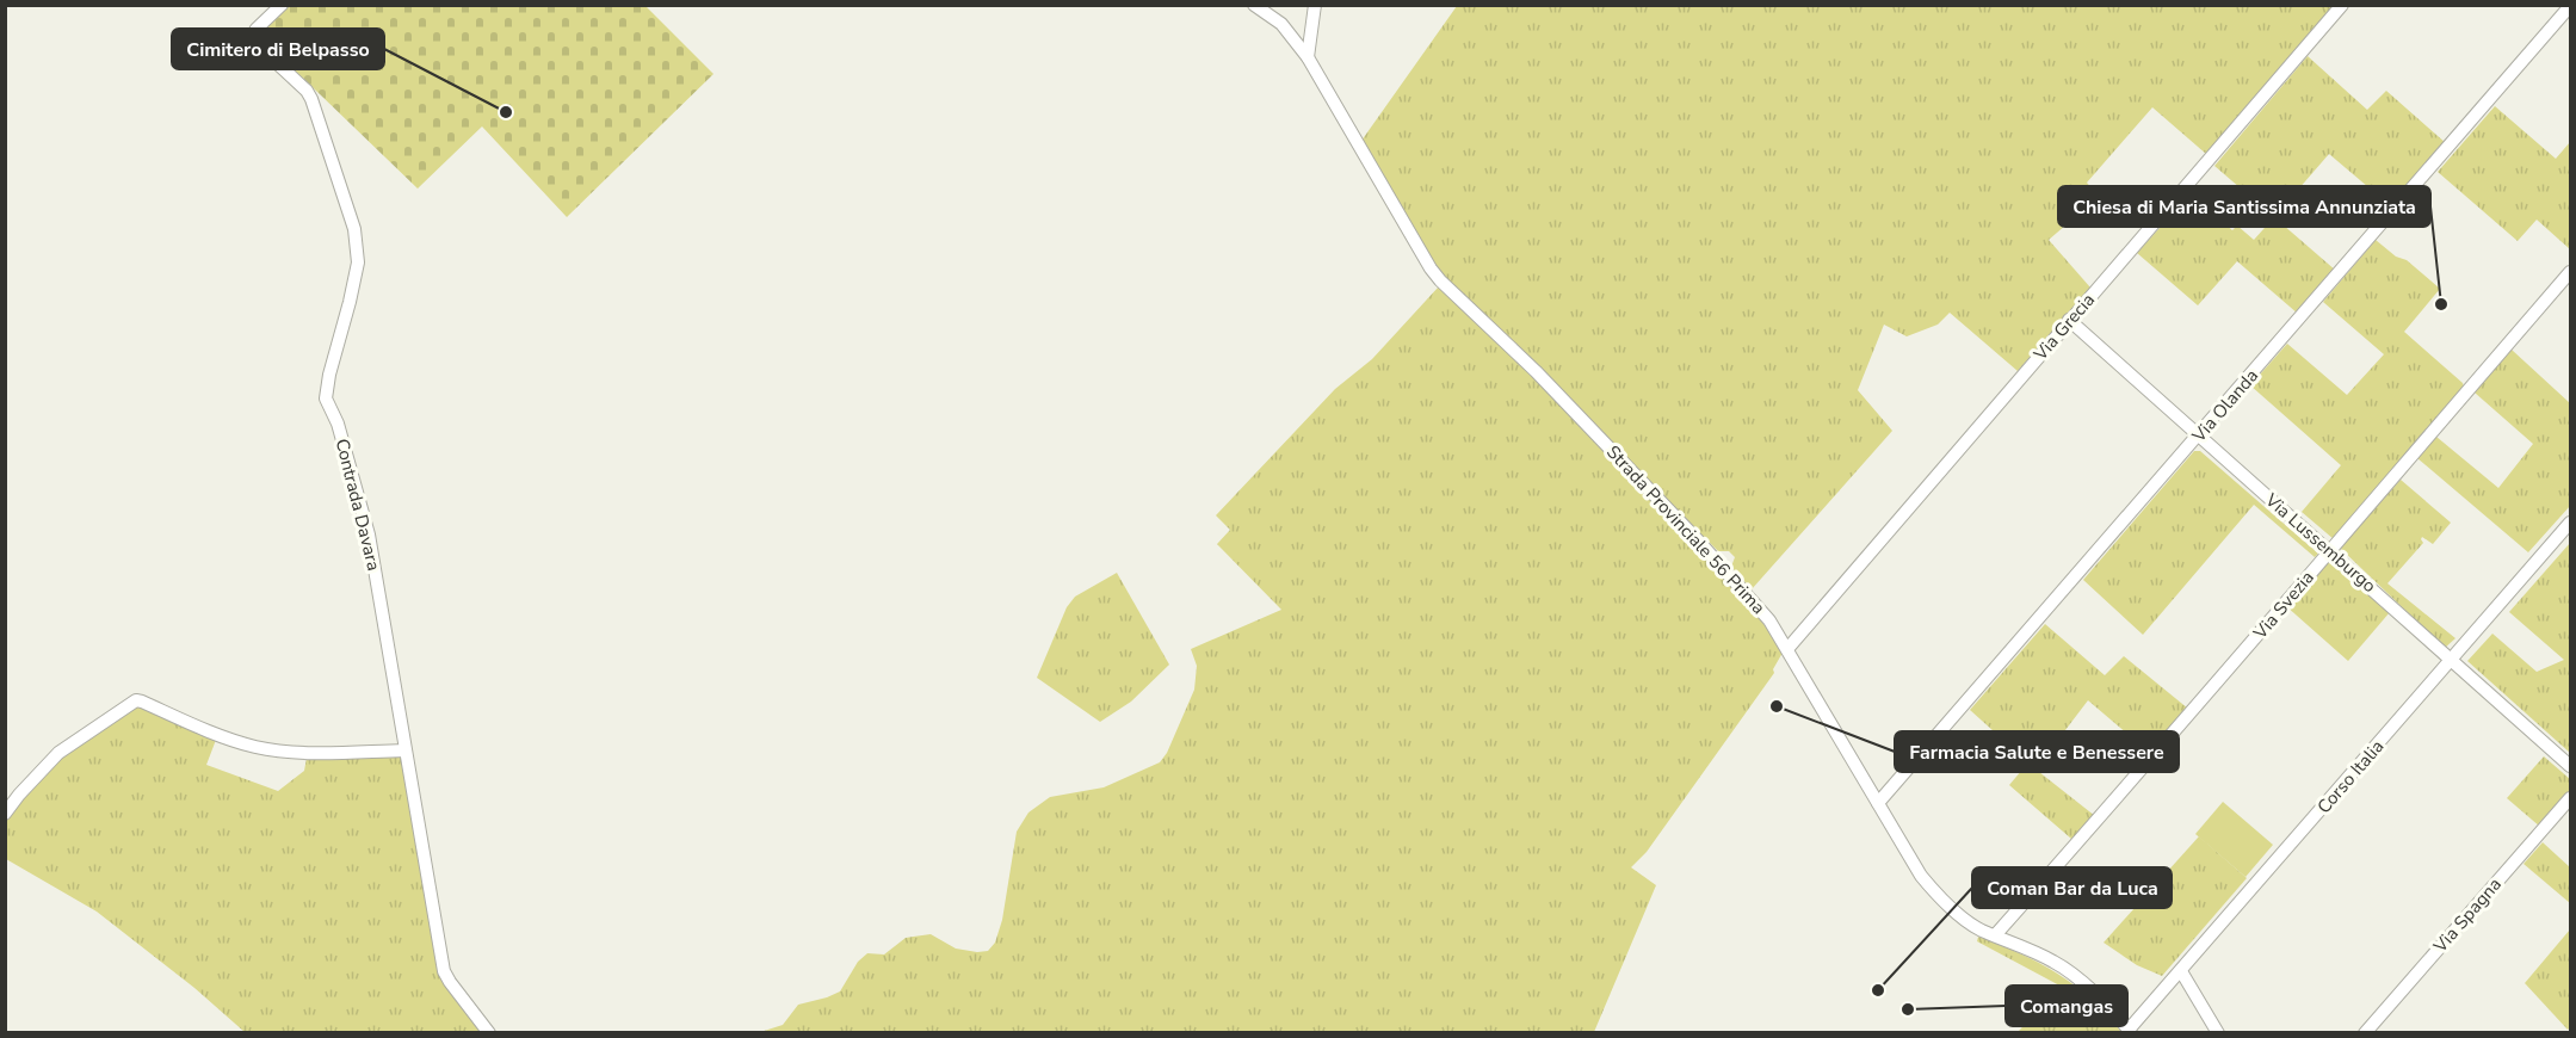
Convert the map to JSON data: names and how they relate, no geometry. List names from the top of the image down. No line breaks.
{"streets":{"street":["Via Grecia","Via Olanda","Contrada Davara","Strada Provinciale 56 Prima","Via Lussemburgo","Via Svezia","Corso Italia","Via Spagna"]},"crossings":[["Via Grecia","Strada Provinciale 56 Prima"],["Via Grecia","Via Lussemburgo"],["Via Olanda","Strada Provinciale 56 Prima"],["Via Olanda","Via Lussemburgo"],["Strada Provinciale 56 Prima","Via Svezia"],["Strada Provinciale 56 Prima","Corso Italia"],["Via Lussemburgo","Via Svezia"],["Via Lussemburgo","Corso Italia"]],"places":["Cimitero di Belpasso","Chiesa di Maria Santissima Annunziata","Farmacia Salute e Benessere","Coman Bar da Luca","Comangas"]}
